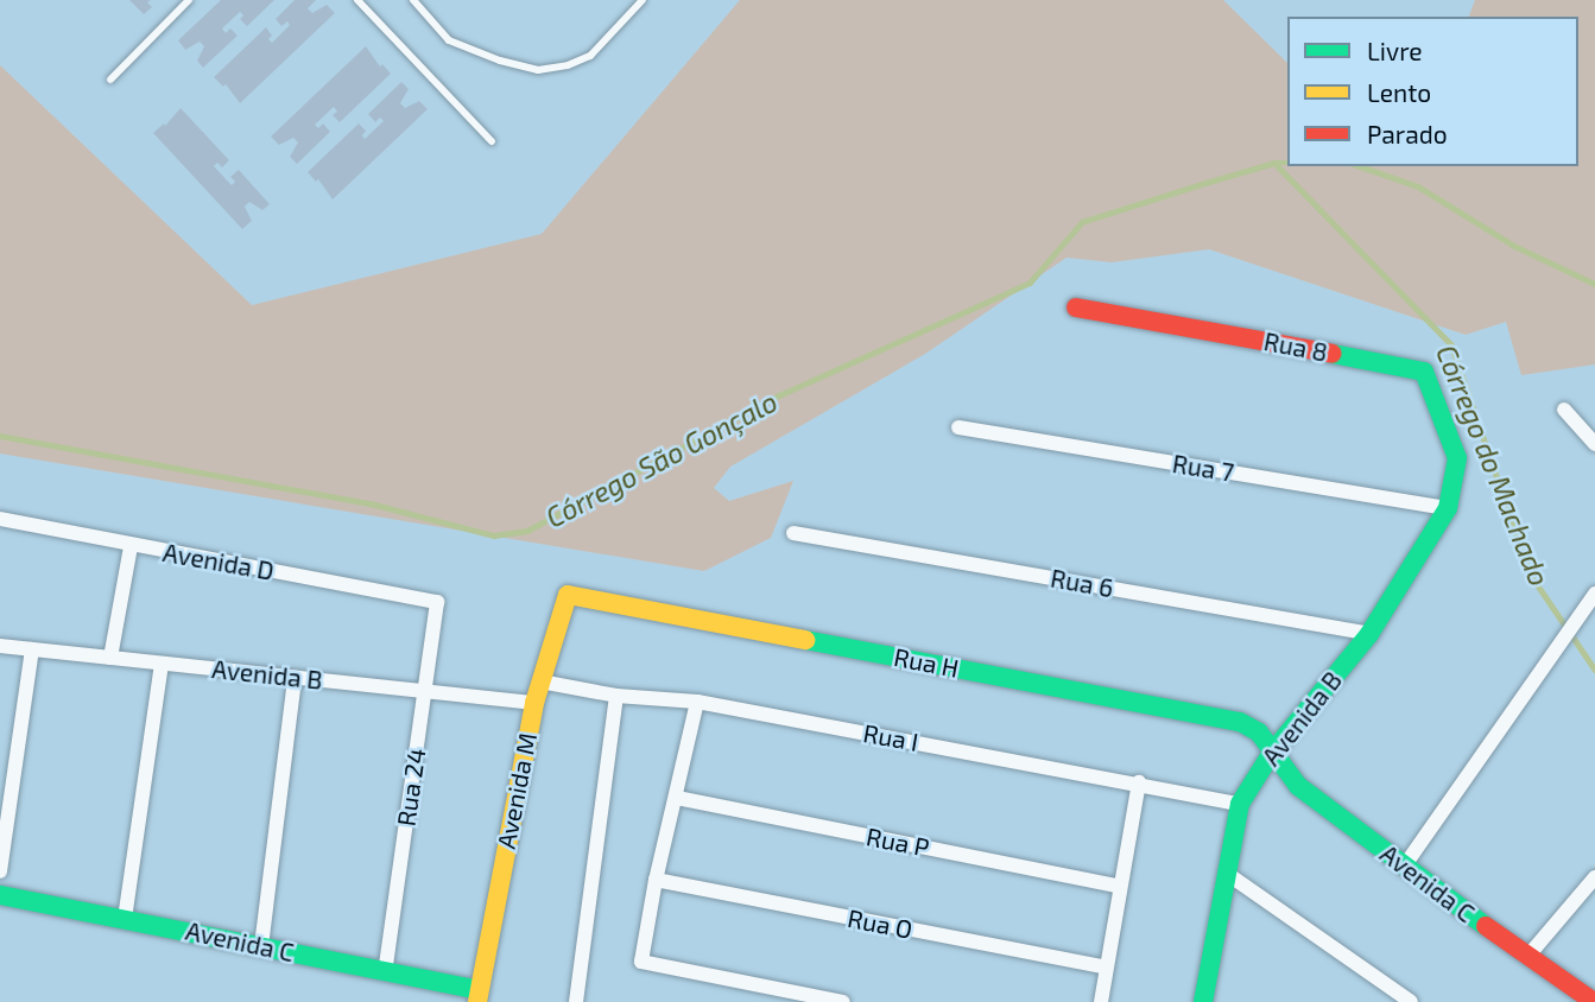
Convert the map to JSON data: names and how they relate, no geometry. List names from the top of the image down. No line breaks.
{"streets":{"street":["Rua 8","Rua 7","Avenida D","Rua 6","Rua H","Avenida B","Rua I","Rua 24","Avenida M","Rua P","Avenida C","Rua O"]},"crossings":[["Rua 8","Avenida B"],["Rua 7","Avenida B"],["Avenida D","Rua 24"],["Rua 6","Avenida B"],["Rua H","Avenida B"],["Rua H","Avenida M"],["Rua H","Avenida C"],["Avenida B","Rua I"],["Avenida B","Rua 24"],["Avenida B","Avenida M"],["Avenida B","Avenida C"],["Rua I","Avenida M"],["Rua 24","Avenida C"],["Avenida M","Avenida C"]],"water":["Córrego São Gonçalo","Córrego do Machado"],"legend":["Livre","Lento","Parado"]}
